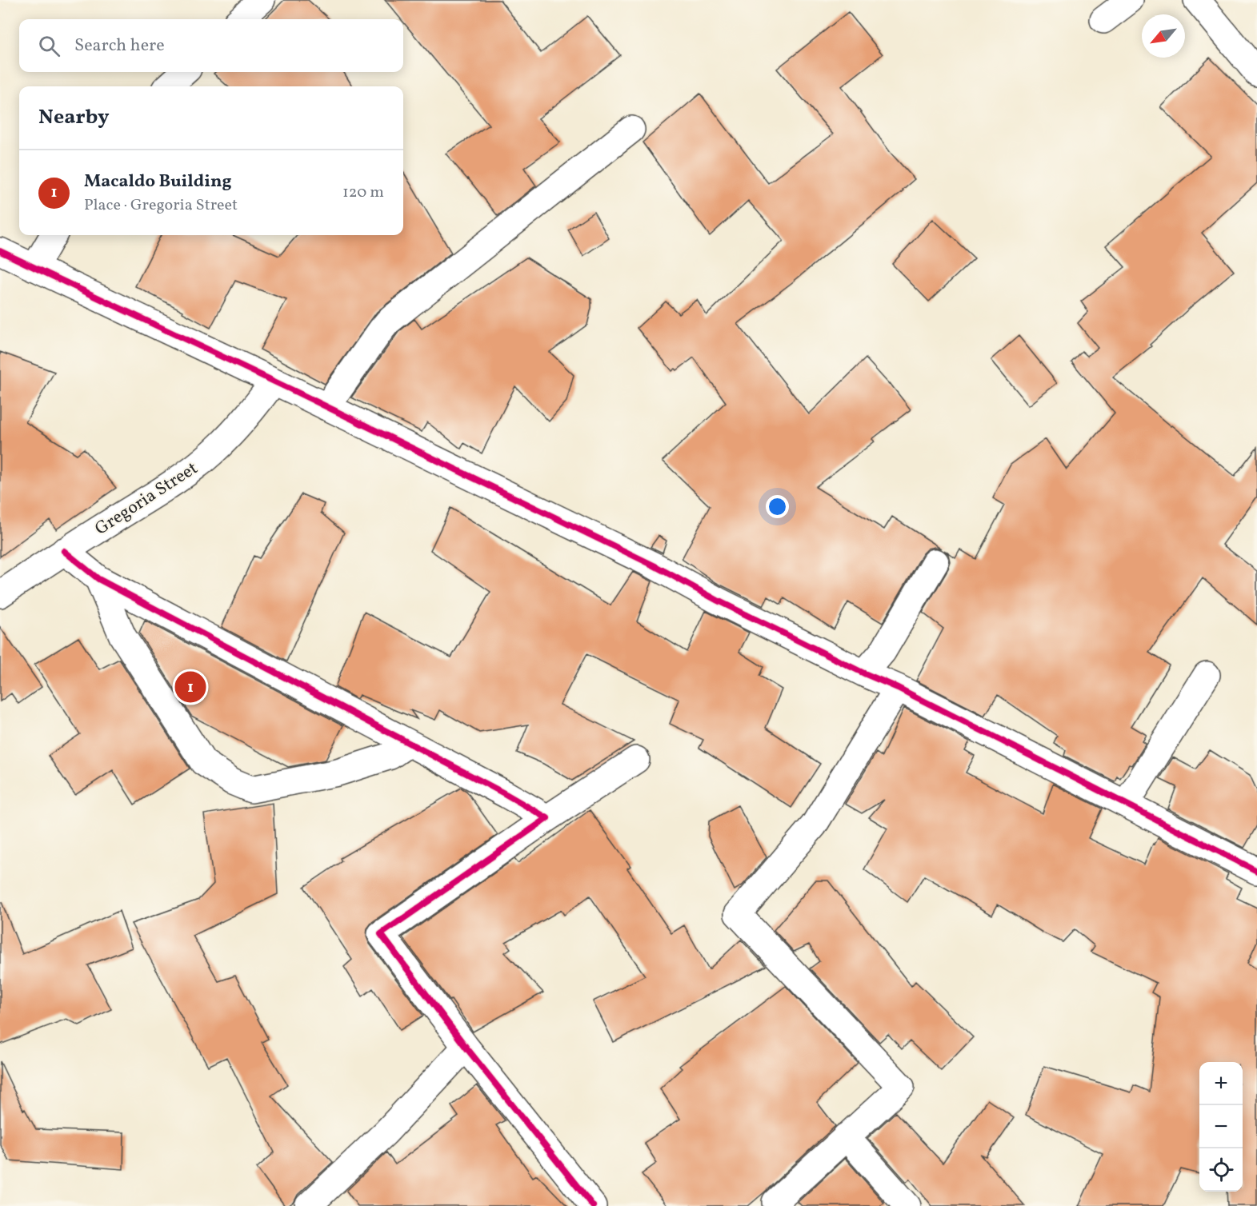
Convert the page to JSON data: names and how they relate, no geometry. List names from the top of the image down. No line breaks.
{"streets":{"street":["Gregoria Street"]},"north":"bottom left","page":{"search":"Search here","heading":"Nearby","list":[{"mark":"1","name":"Macaldo Building","note":"Place · Gregoria Street","value":"120 m"}],"pins":"1","map_buttons":["+","−"]}}
